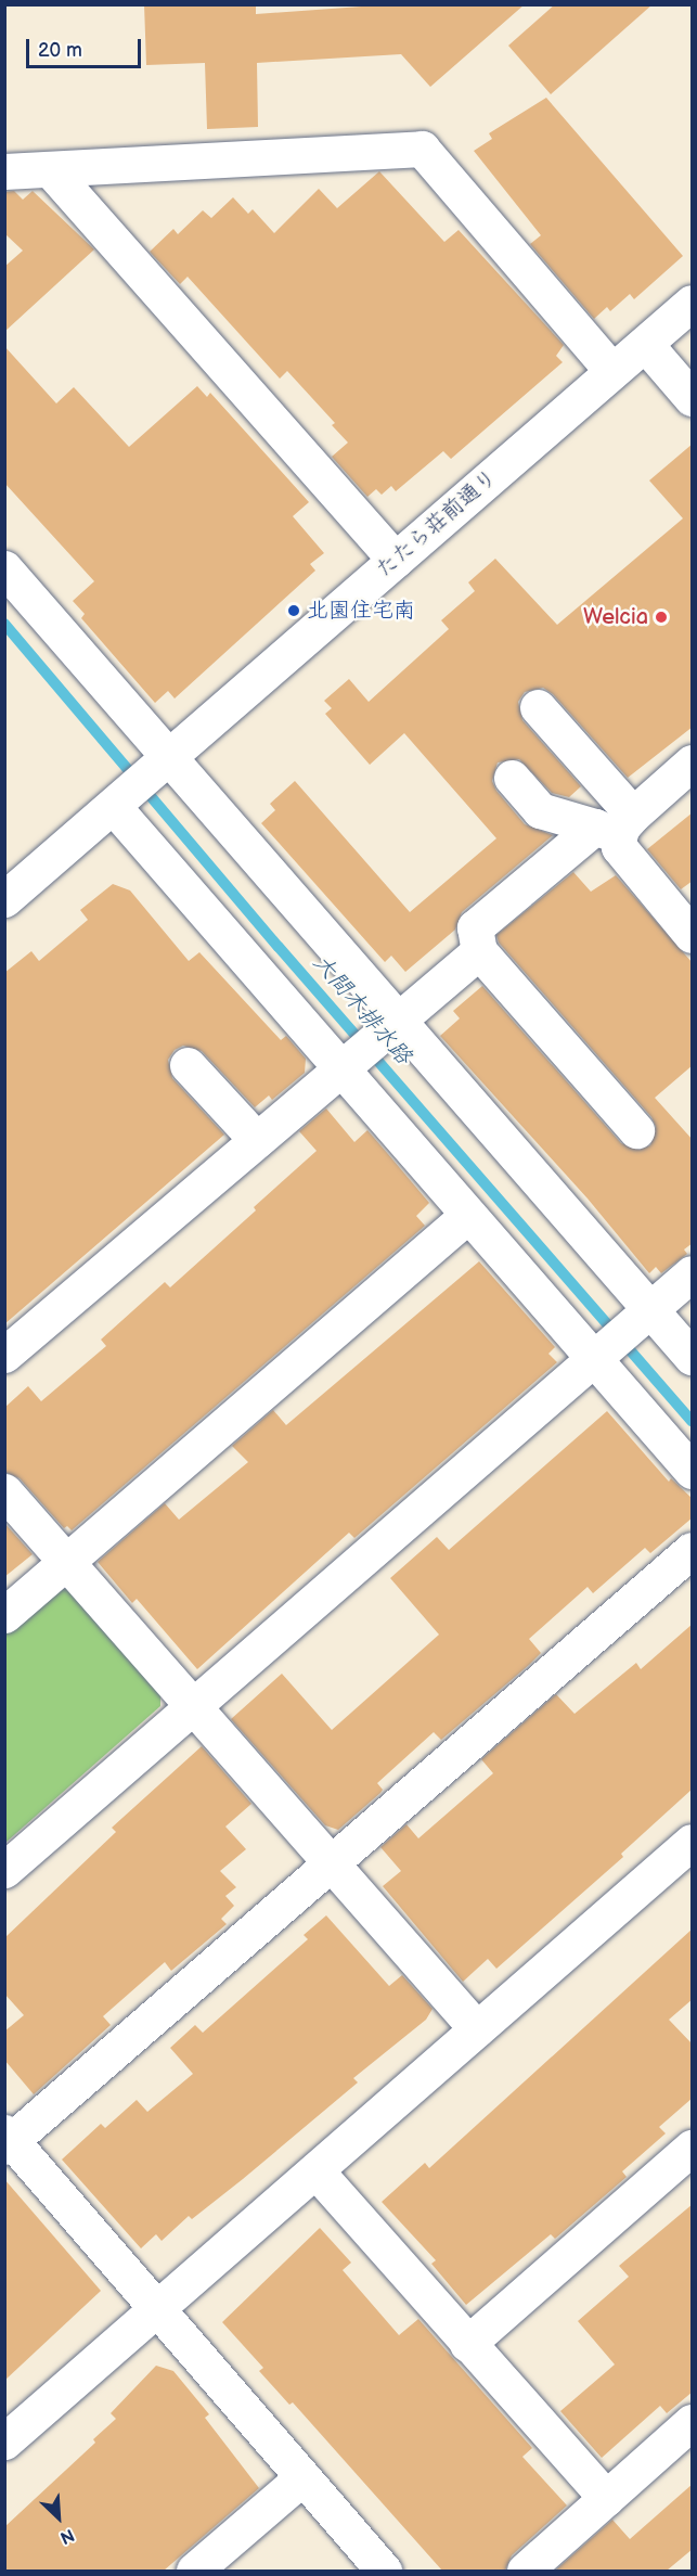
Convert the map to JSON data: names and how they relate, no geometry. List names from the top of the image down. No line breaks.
{"streets":{"street":["たたら荘前通り"]},"water":["大間木排水路"],"places":["北園住宅南","Welcia"],"scale_bar":"20 m","north":"bottom right"}
